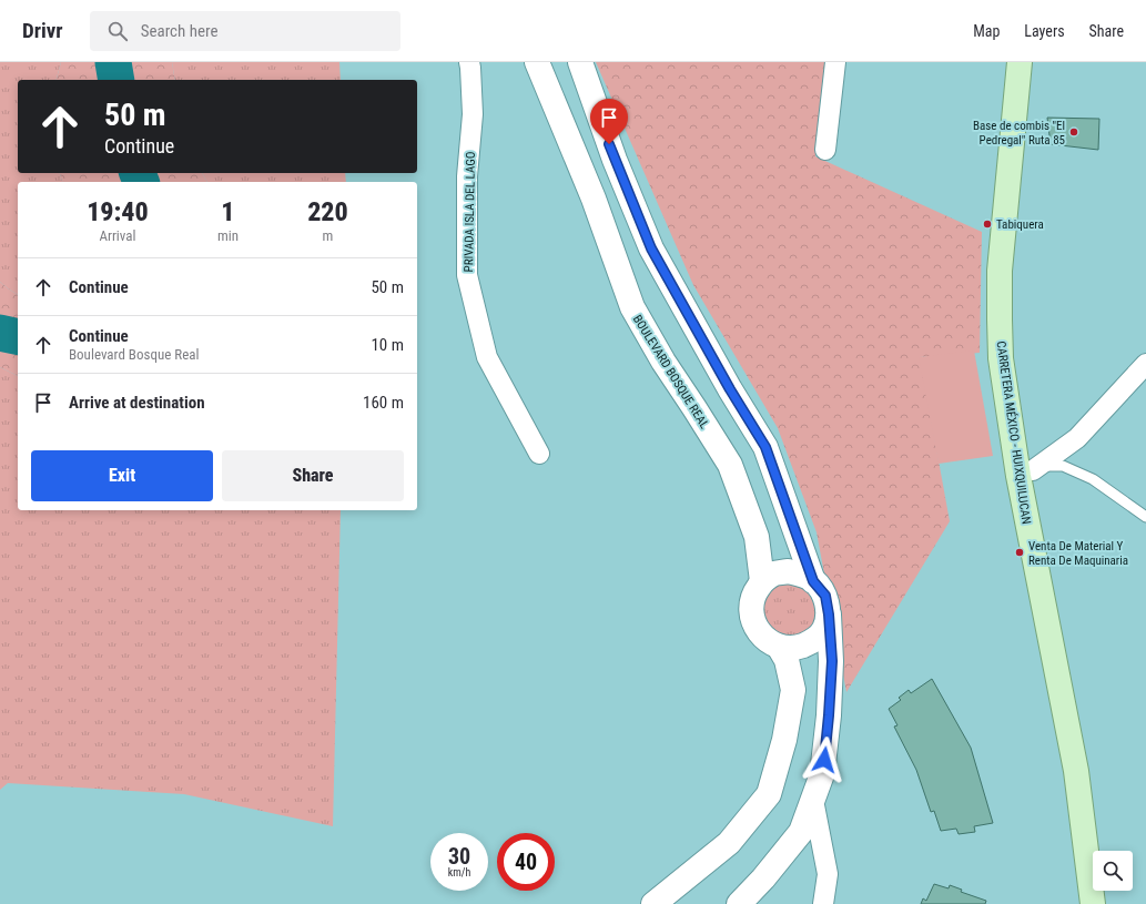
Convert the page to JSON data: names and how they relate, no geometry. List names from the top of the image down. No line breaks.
{"streets":{"main road":["CARRETERA MÉXICO - HUIXQUILUCAN"],"street":["PRIVADA ISLA DEL LAGO","BOULEVARD BOSQUE REAL"]},"places":["Base de combis \"El Pedregal\" Ruta 85","Tabiquera","Venta De Material Y Renta De Maquinaria"],"page":{"header":"Drivr","search":"Search here","nav":["Map","Layers","Share"],"turn":["50 m","Continue"],"eta":["19:40","Arrival","1","min","220","m"],"list":[{"name":"Continue","value":"50 m"},{"name":"Continue","note":"Boulevard Bosque Real","value":"10 m"},{"name":"Arrive at destination","value":"160 m"}],"buttons":["Exit","Share"],"speed":"30 km/h","limit":"40"}}
